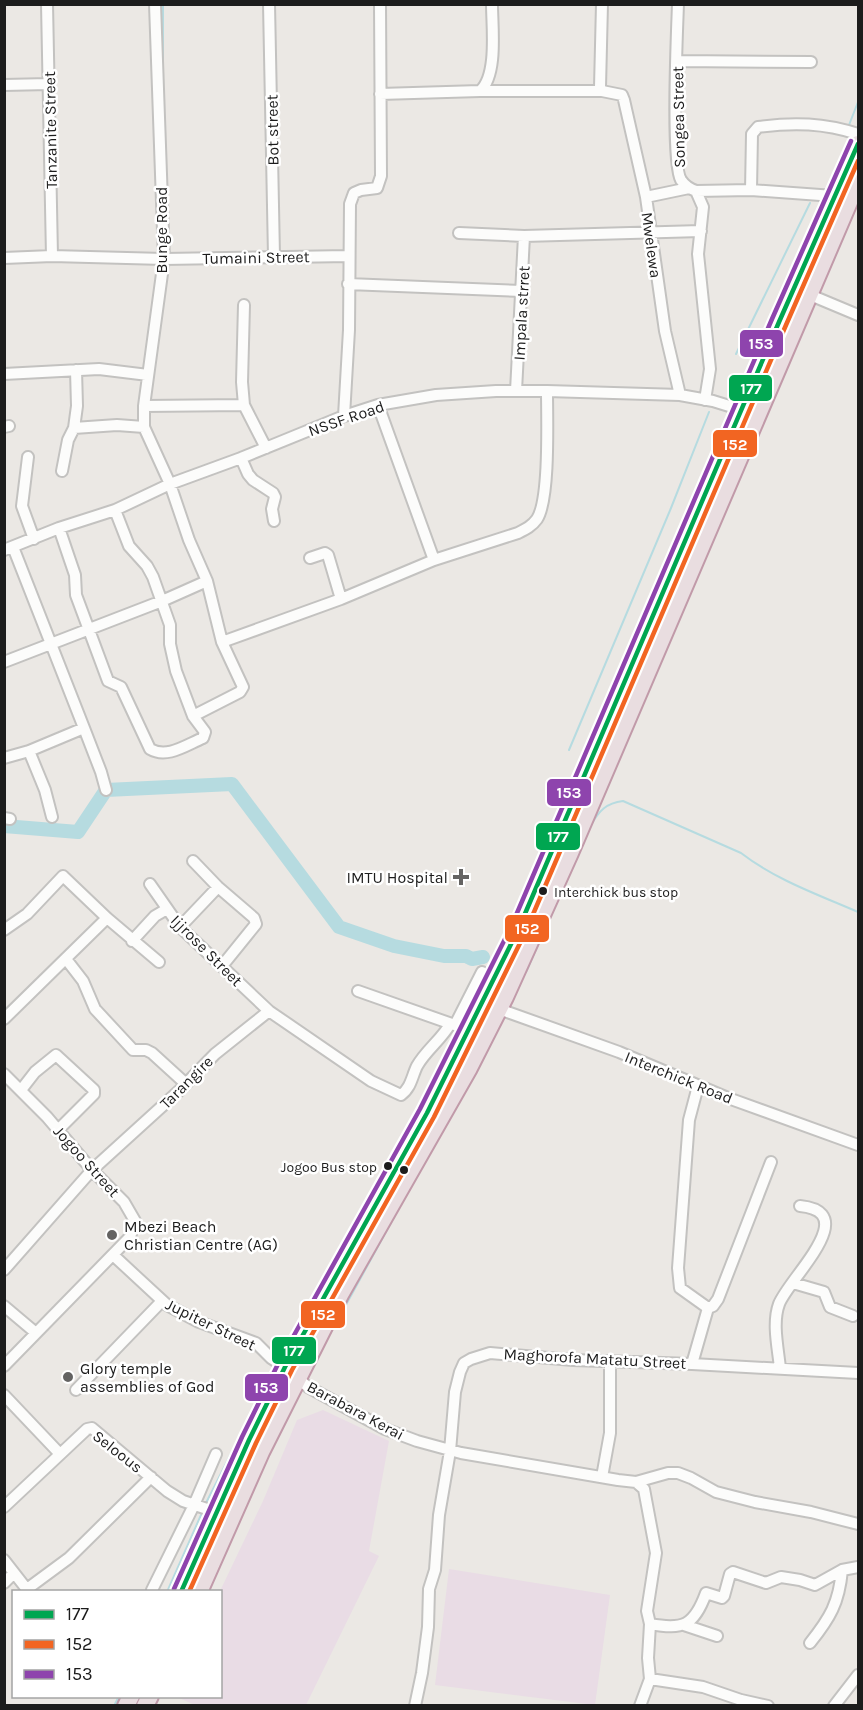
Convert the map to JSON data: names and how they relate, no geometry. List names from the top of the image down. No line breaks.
{"streets":{"street":["Songea Street","Tanzanite Street","Bot street","Bunge Road","Mwelewa","Tumaini Street","Impala strret","NSSF Road","Ijjrose Street","Interchick Road","Tarangire","Jogoo Street","Jupiter Street","Maghorofa Matatu Street","Barabara Kerai","Seloous"]},"crossings":[["Tanzanite Street","Tumaini Street"],["Bot street","Tumaini Street"],["Bunge Road","Tumaini Street"],["Bunge Road","NSSF Road"],["Mwelewa","NSSF Road"],["Impala strret","NSSF Road"],["Ijjrose Street","Tarangire"],["Tarangire","Jogoo Street"],["Jogoo Street","Jupiter Street"],["Jupiter Street","Barabara Kerai"],["Maghorofa Matatu Street","Barabara Kerai"]],"places":{"health":["IMTU Hospital"],"other":["Interchick bus stop","Jogoo Bus stop","Mbezi Beach Christian Centre (AG)","Glory temple assemblies of God"]},"lines":["transit line 153","transit line 177","transit line 152"],"legend":["177","152","153"]}
